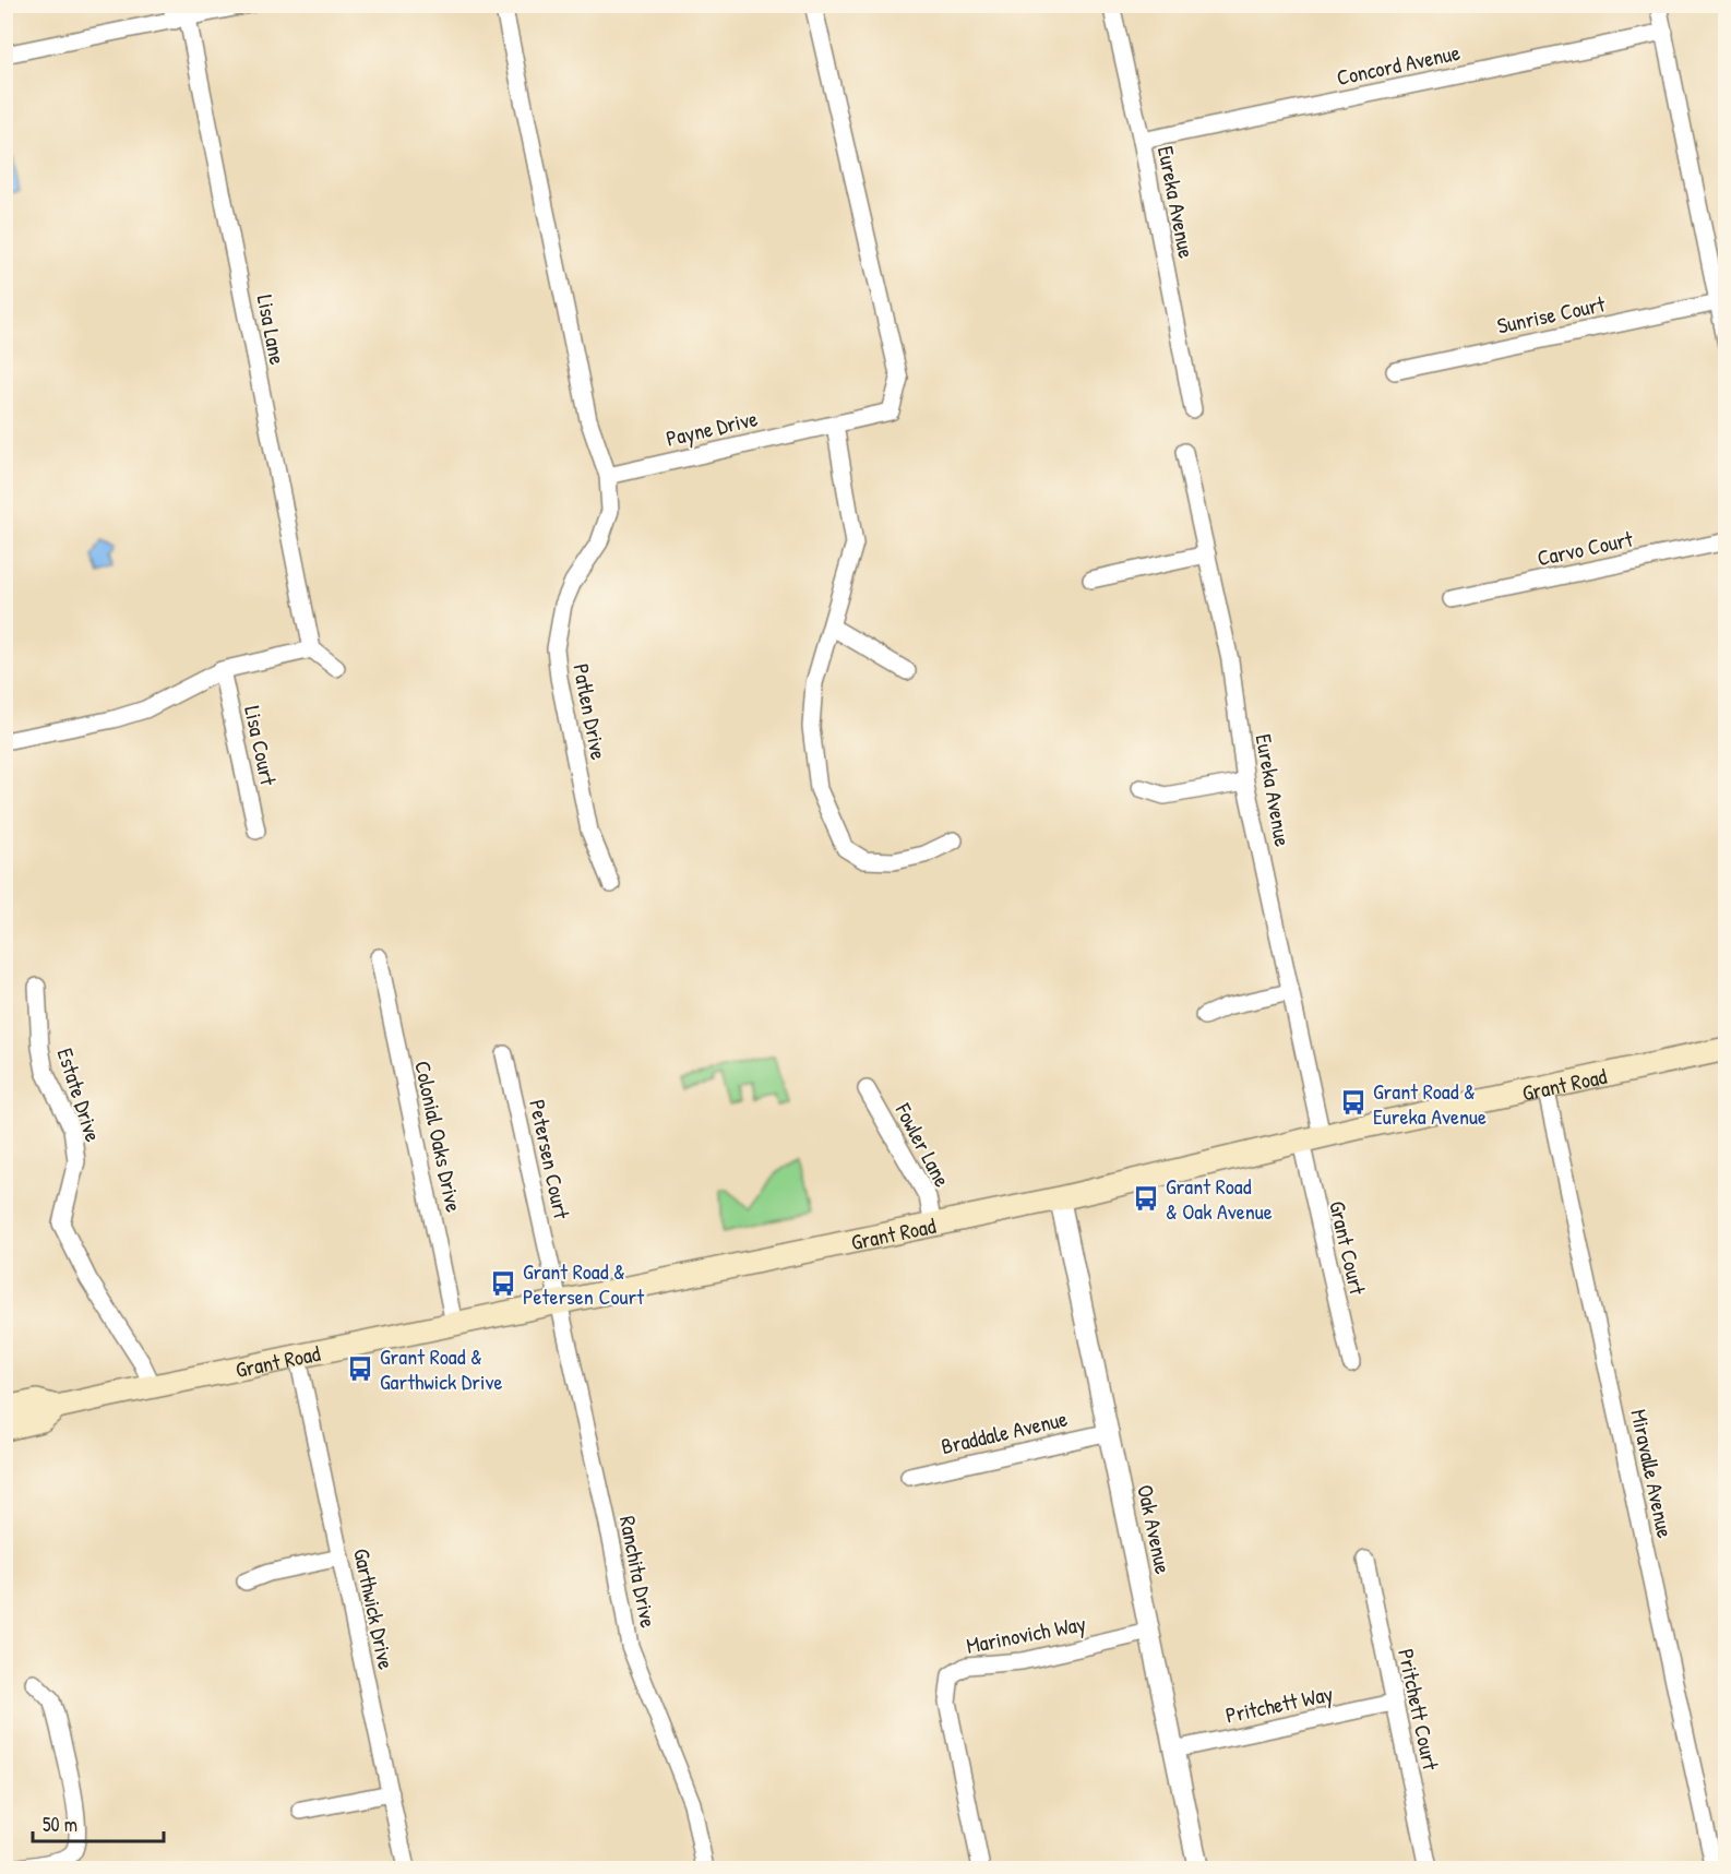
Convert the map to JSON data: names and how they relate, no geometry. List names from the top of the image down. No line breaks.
{"streets":{"main road":["Grant Road"],"street":["Concord Avenue","Eureka Avenue","Sunrise Court","Lisa Lane","Payne Drive","Carvo Court","Patlen Drive","Lisa Court","Estate Drive","Colonial Oaks Drive","Fowler Lane","Petersen Court","Grant Court","Braddale Avenue","Miravalle Avenue","Oak Avenue","Ranchita Drive","Garthwick Drive","Marinovich Way","Pritchett Way","Pritchett Court"]},"crossings":[["Concord Avenue","Eureka Avenue"],["Eureka Avenue","Grant Road"],["Eureka Avenue","Grant Court"],["Payne Drive","Patlen Drive"],["Grant Road","Estate Drive"],["Grant Road","Colonial Oaks Drive"],["Grant Road","Fowler Lane"],["Grant Road","Grant Court"],["Grant Road","Miravalle Avenue"],["Grant Road","Oak Avenue"],["Grant Road","Ranchita Drive"],["Grant Road","Garthwick Drive"],["Petersen Court","Ranchita Drive"],["Braddale Avenue","Oak Avenue"],["Oak Avenue","Marinovich Way"],["Oak Avenue","Pritchett Way"],["Pritchett Way","Pritchett Court"]],"places":{"bus stop":["Grant Road & Eureka Avenue","Grant Road & Oak Avenue","Grant Road & Petersen Court","Grant Road & Garthwick Drive"]},"scale_bar":"50 m"}
